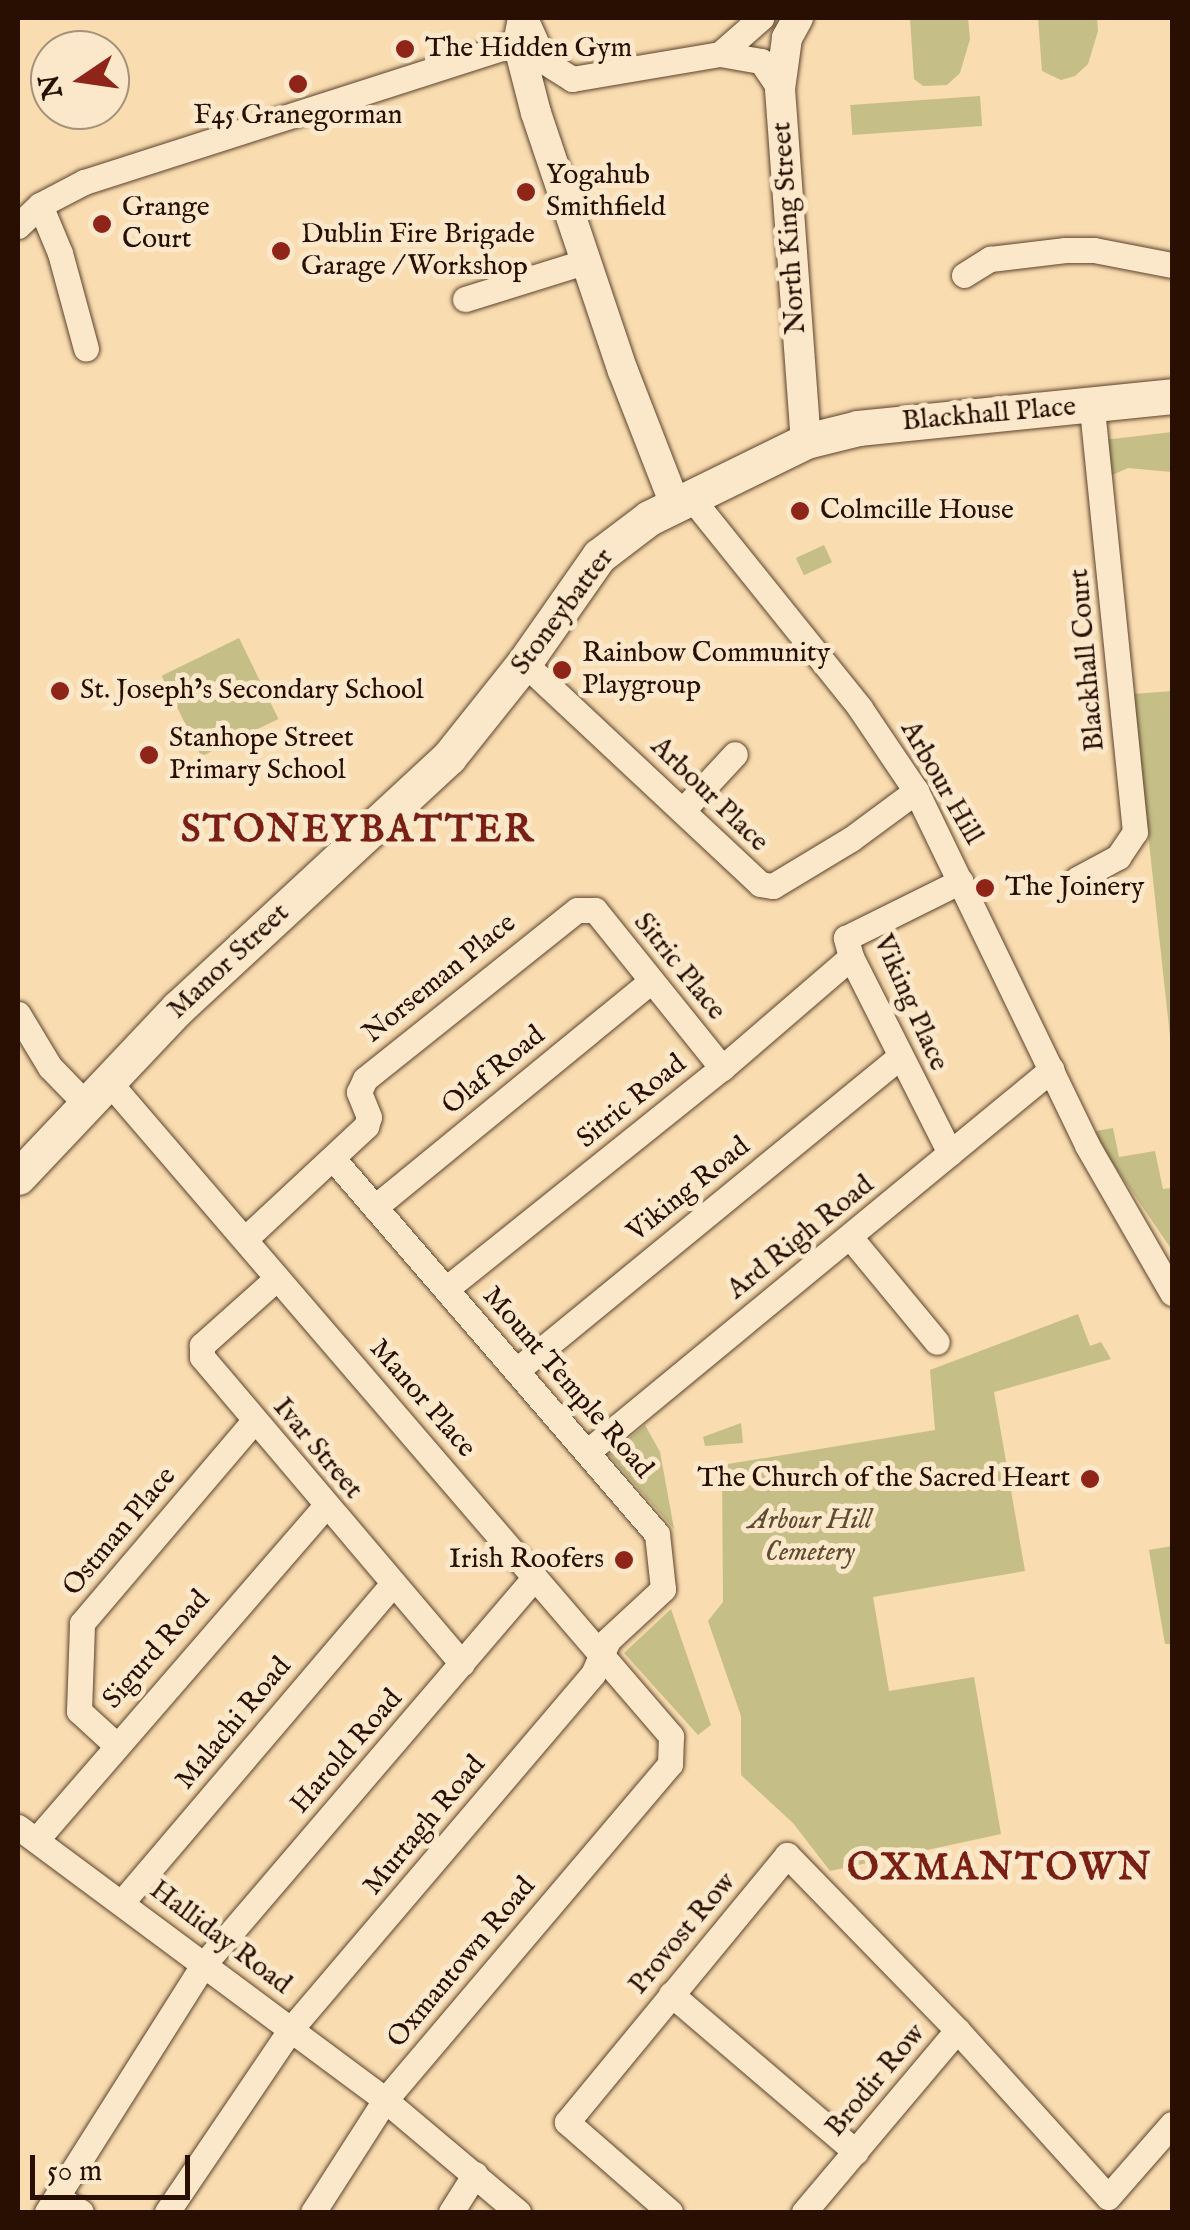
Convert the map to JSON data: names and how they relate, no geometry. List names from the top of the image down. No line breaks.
{"streets":{"main road":["Blackhall Place","Stoneybatter","Manor Street"],"street":["North King Street","Blackhall Court","Arbour Hill","Arbour Place","Sitric Place","Norseman Place","Viking Place","Olaf Road","Sitric Road","Viking Road","Ard Righ Road","Mount Temple Road","Manor Place","Ivar Street","Ostman Place","Sigurd Road","Malachi Road","Harold Road","Murtagh Road","Provost Row","Halliday Road","Oxmantown Road","Brodir Row"]},"crossings":[["North King Street","Blackhall Place"],["North King Street","Stoneybatter"],["Blackhall Place","Stoneybatter"],["Blackhall Place","Blackhall Court"],["Stoneybatter","Arbour Hill"],["Stoneybatter","Arbour Place"],["Stoneybatter","Manor Street"],["Arbour Hill","Arbour Place"],["Arbour Hill","Viking Place"],["Arbour Hill","Ard Righ Road"],["Manor Street","Manor Place"],["Sitric Place","Norseman Place"],["Sitric Place","Olaf Road"],["Sitric Place","Sitric Road"],["Norseman Place","Mount Temple Road"],["Norseman Place","Manor Place"],["Viking Place","Sitric Road"],["Viking Place","Viking Road"],["Viking Place","Ard Righ Road"],["Olaf Road","Mount Temple Road"],["Sitric Road","Mount Temple Road"],["Viking Road","Mount Temple Road"],["Ard Righ Road","Mount Temple Road"],["Mount Temple Road","Manor Place"],["Mount Temple Road","Murtagh Road"],["Manor Place","Ivar Street"],["Manor Place","Harold Road"],["Manor Place","Murtagh Road"],["Manor Place","Oxmantown Road"],["Ivar Street","Ostman Place"],["Ivar Street","Sigurd Road"],["Ivar Street","Malachi Road"],["Ivar Street","Harold Road"],["Ostman Place","Sigurd Road"],["Sigurd Road","Halliday Road"],["Malachi Road","Halliday Road"],["Harold Road","Halliday Road"],["Murtagh Road","Halliday Road"],["Provost Row","Brodir Row"],["Halliday Road","Oxmantown Road"]],"districts":["STONEYBATTER","OXMANTOWN"],"parks":["Arbour Hill Cemetery"],"places":["The Hidden Gym","F45 Granegorman","Yogahub Smithfield","Grange Court","Dublin Fire Brigade Garage / Workshop","Colmcille House","Rainbow Community Playgroup","St. Joseph’s Secondary School","Stanhope Street Primary School","The Joinery","The Church of the Sacred Heart","Irish Roofers"],"scale_bar":"50 m","north":"left"}
